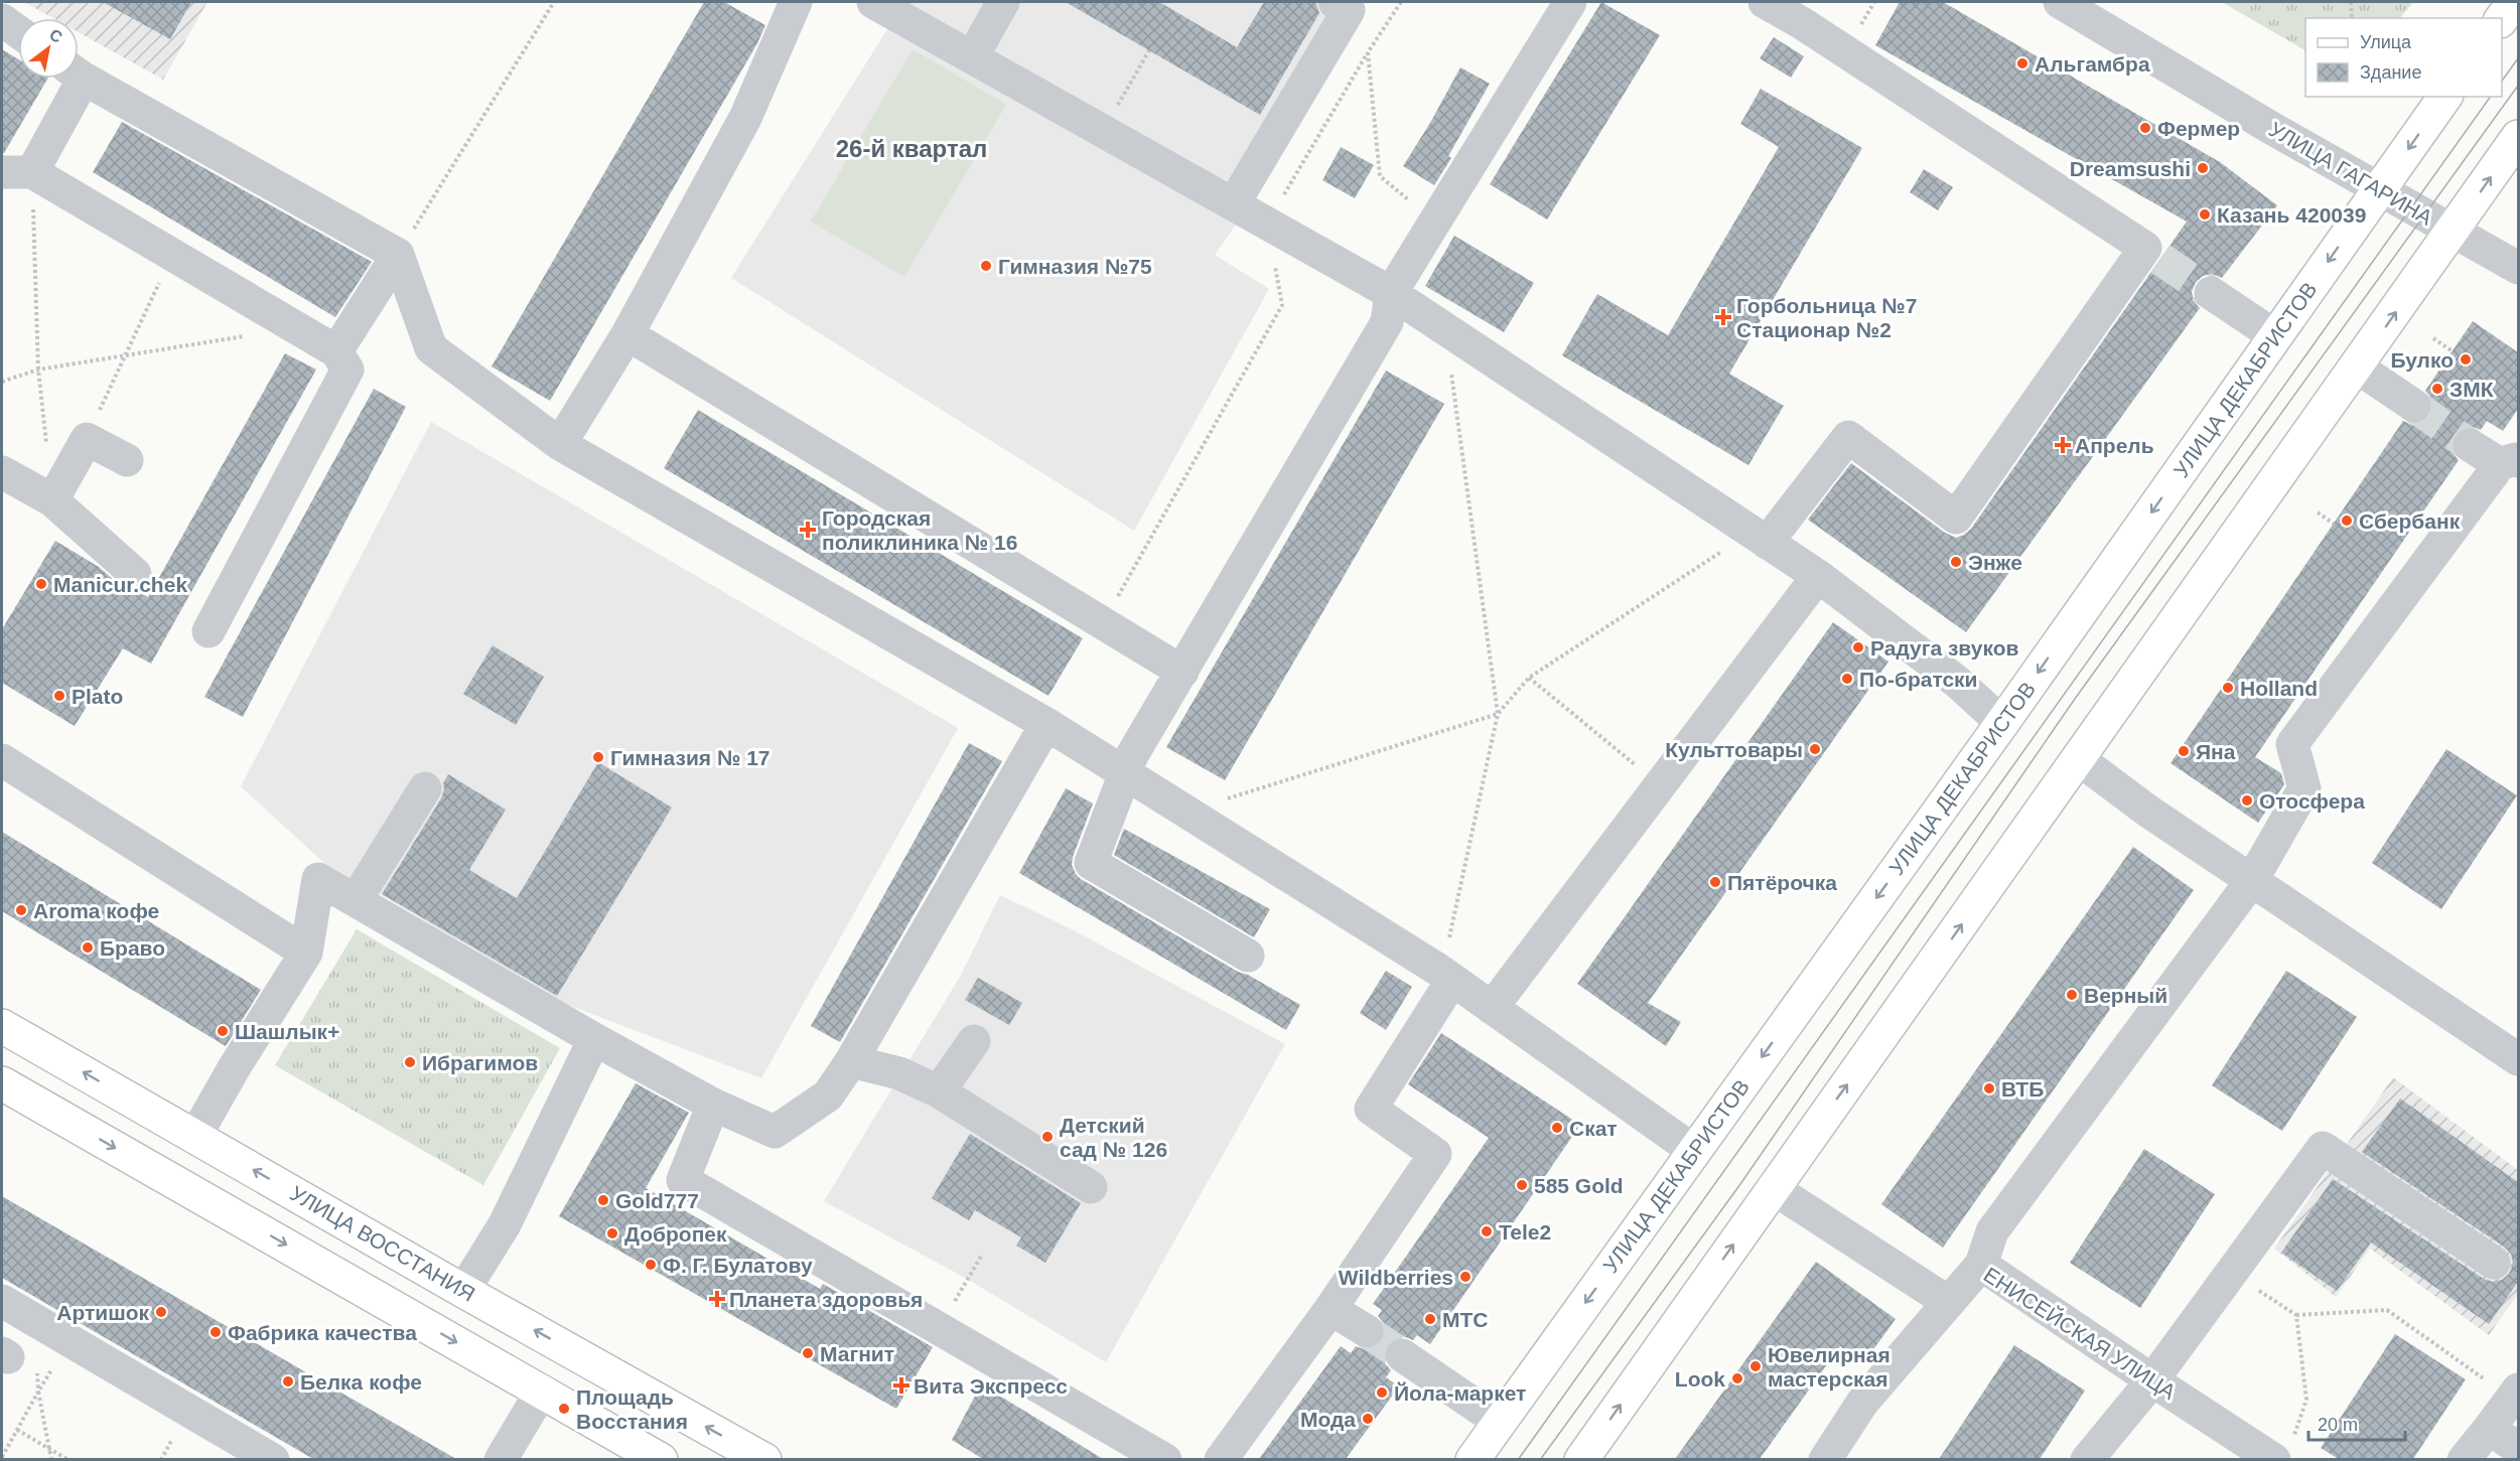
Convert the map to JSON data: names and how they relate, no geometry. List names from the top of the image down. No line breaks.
{"streets":{"main road":["УЛИЦА ДЕКАБРИСТОВ","УЛИЦА ВОССТАНИЯ"],"street":["УЛИЦА ГАГАРИНА","ЕНИСЕЙСКАЯ УЛИЦА"]},"crossings":[["УЛИЦА ГАГАРИНА","УЛИЦА ДЕКАБРИСТОВ"]],"districts":["26-й квартал"],"places":{"other":["Альгамбра","Фермер","Dreamsushi","Казань 420039","Гимназия №75","Булко","ЗМК","Сбербанк","Энже","Manicur.chek","Радуга звуков","По-братски","Holland","Plato","Культтовары","Яна","Гимназия № 17","Отосфера","Пятёрочка","Aroma кофе","Браво","Верный","Шашлык+","Ибрагимов","ВТБ","Скат","Детский сад № 126","585 Gold","Gold777","Tele2","Добропек","Ф. Г. Булатову","Wildberries","Артишок","МТС","Фабрика качества","Магнит","Ювелирная мастерская","Look","Белка кофе","Йола-маркет","Площадь Восстания","Мода"],"health":["Горбольница №7 Стационар №2","Апрель","Городская поликлиника № 16","Планета здоровья","Вита Экспресс"]},"legend":["Улица","Здание"],"scale_bar":"20 m","north":"top right"}
